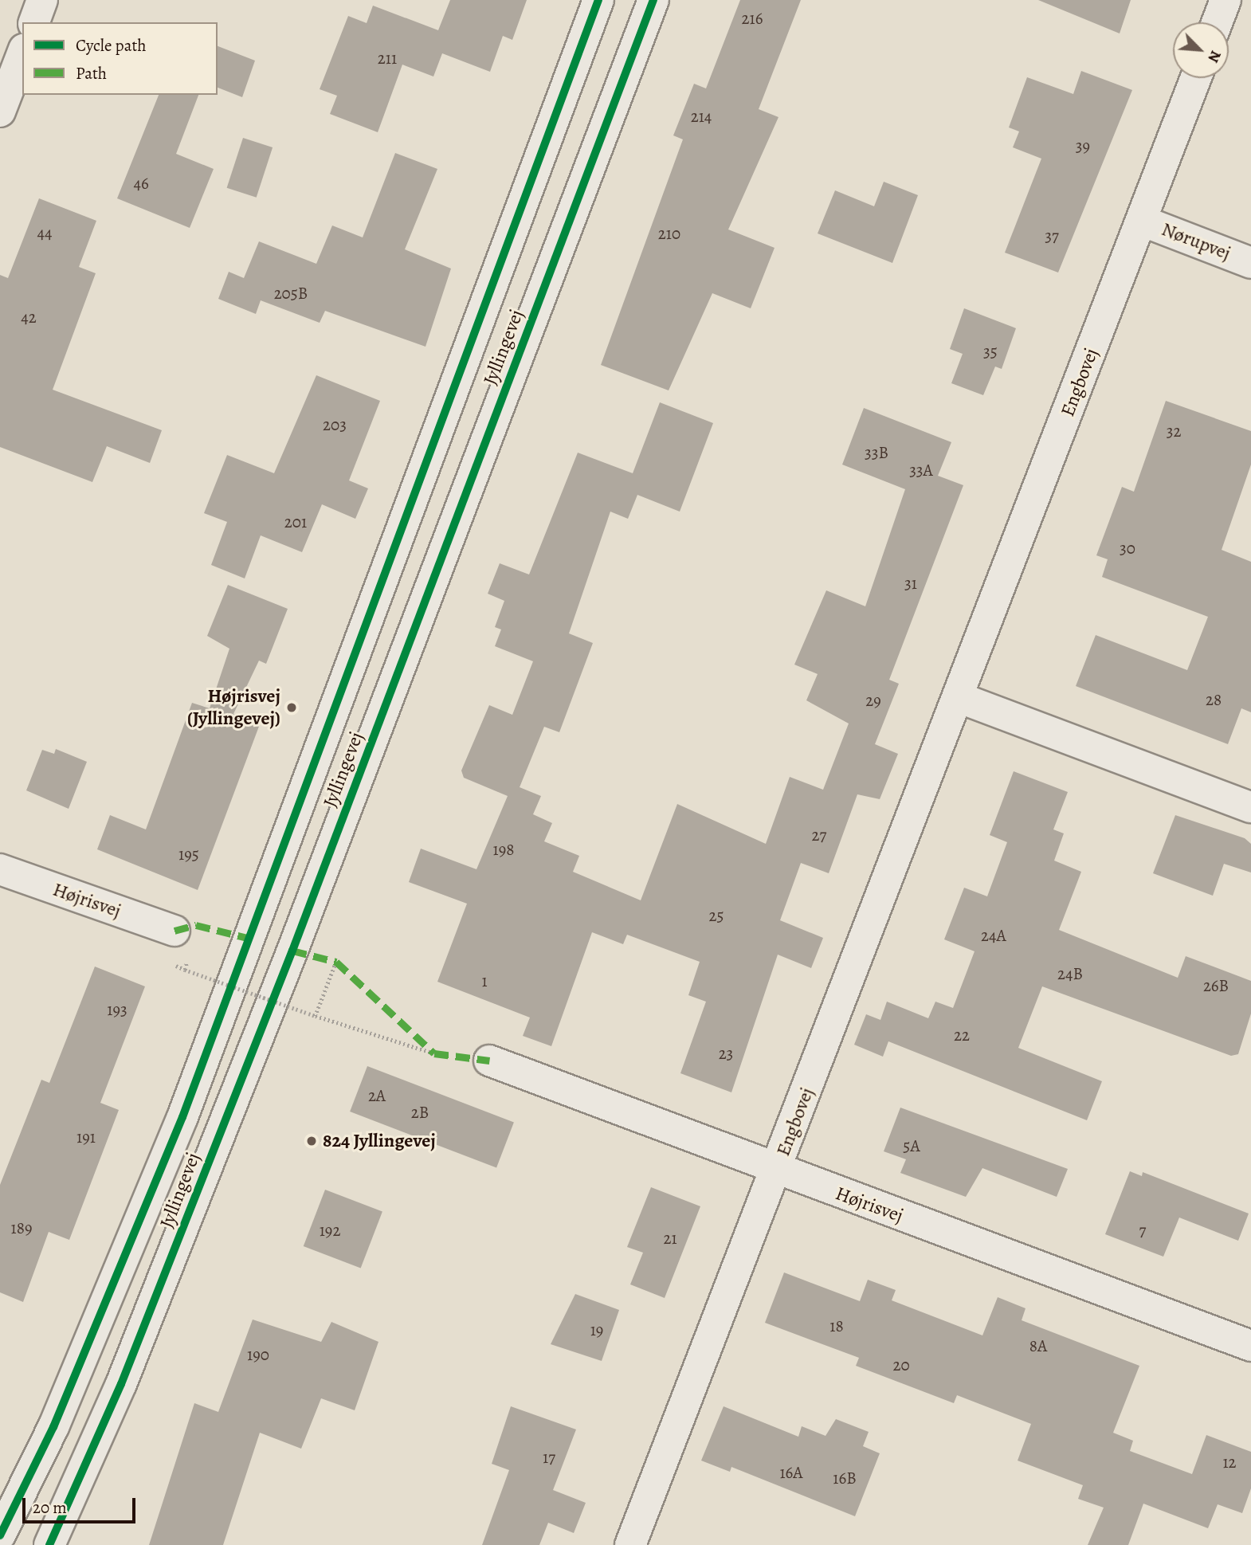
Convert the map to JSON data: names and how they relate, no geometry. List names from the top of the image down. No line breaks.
{"streets":{"street":["Nørupvej","Jyllingevej","Engbovej","Højrisvej"]},"crossings":[["Nørupvej","Engbovej"],["Engbovej","Højrisvej"]],"places":["Højrisvej (Jyllingevej)","824 Jyllingevej"],"house_numbers":["216","211","214","39","46","44","210","37","205B","42","35","203","32","33B","33A","201","30","31","28","29","27","198","195","25","24A","24B","1","26B","193","22","23","2A","2B","191","5A","189","192","7","21","18","19","8A","190","20","17","12","16A","16B"],"legend":["Cycle path","Path"],"scale_bar":"20 m","north":"bottom right"}
